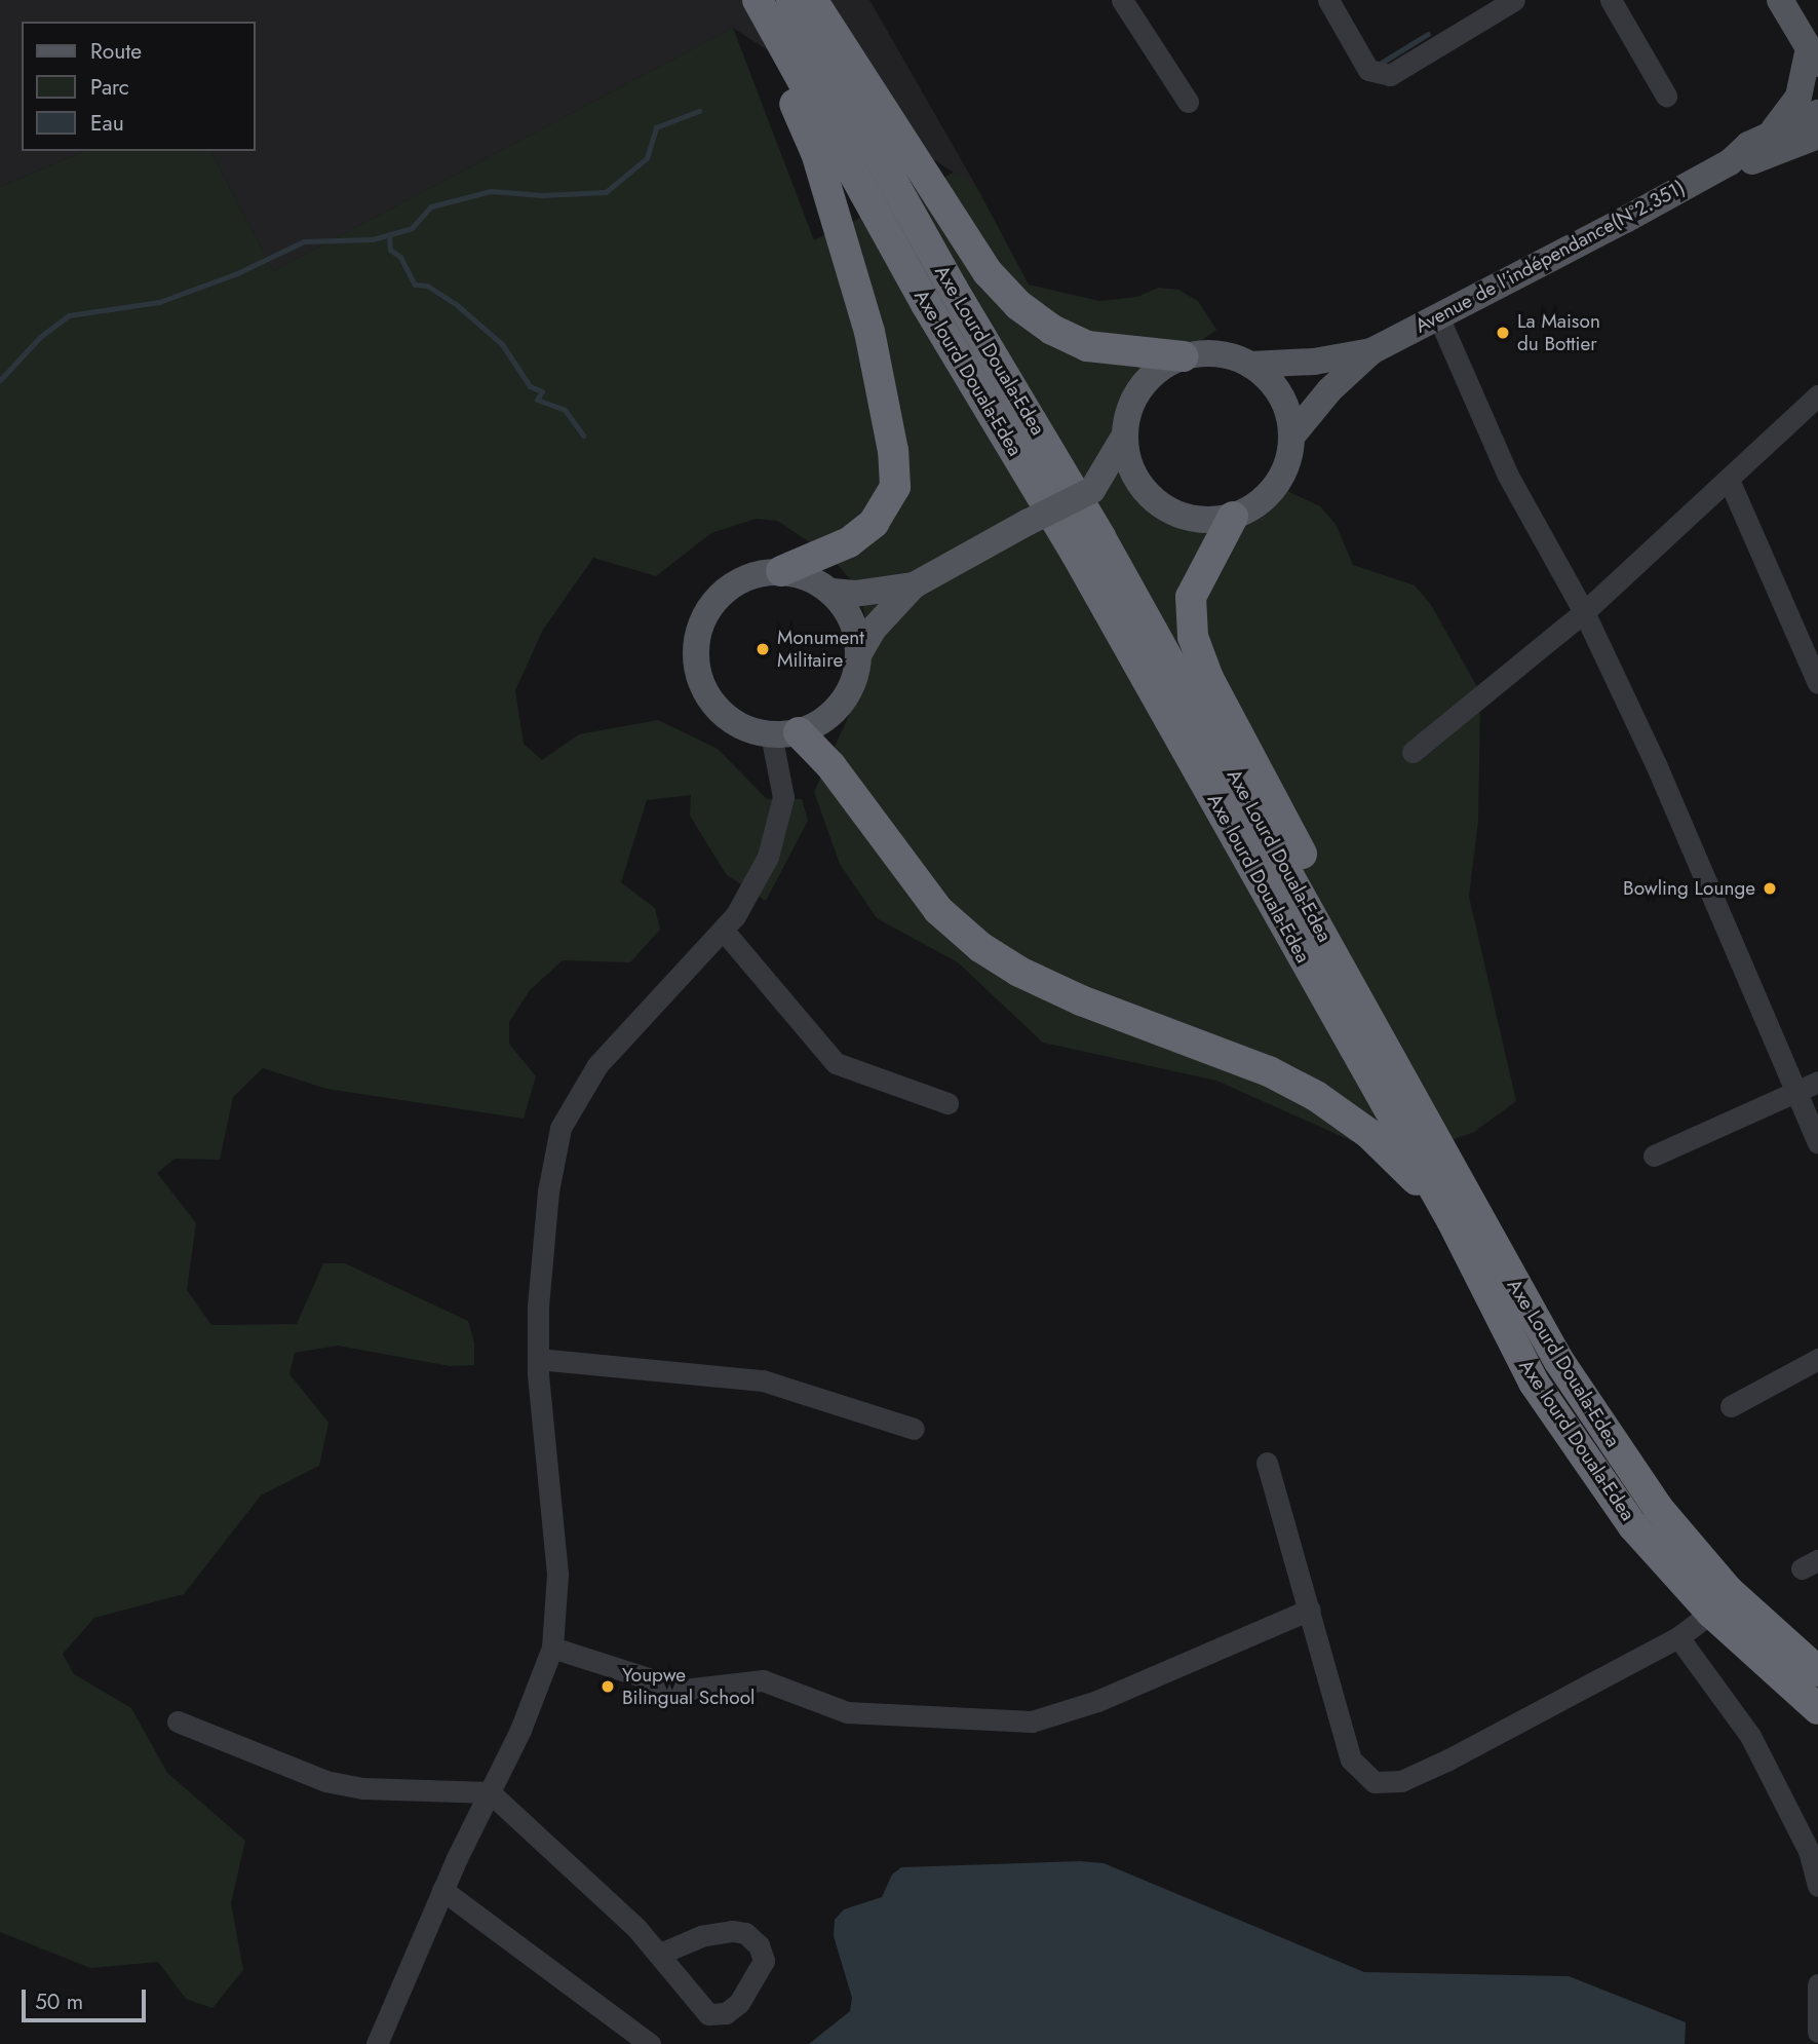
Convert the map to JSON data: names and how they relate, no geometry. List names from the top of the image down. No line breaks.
{"streets":{"highway":["Axe Lourd Douala-Edea","Axe lourd Douala-Edea"],"main road":["Avenue de l'indépendance(N°2.351)"]},"places":["La Maison du Bottier","Monument Militaire","Bowling Lounge","Youpwe Bilingual School"],"legend":["Route","Parc","Eau"],"scale_bar":"50 m"}
